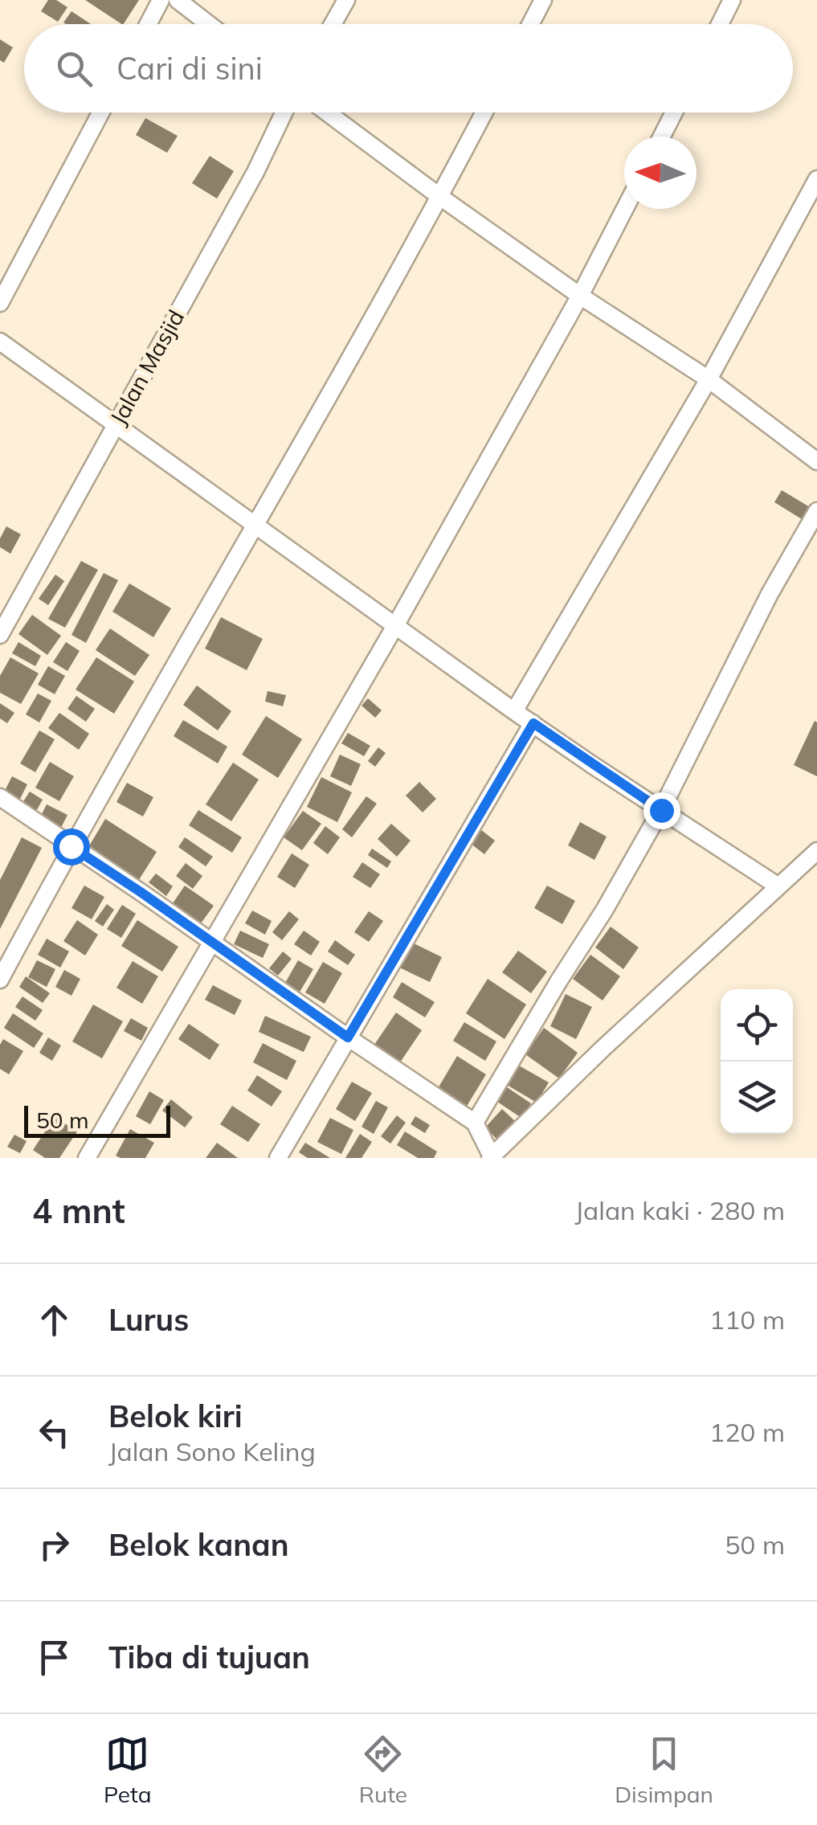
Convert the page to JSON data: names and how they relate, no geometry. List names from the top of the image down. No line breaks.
{"streets":{"street":["Jalan Masjid"]},"scale_bar":"50 m","north":"left","page":{"search":"Cari di sini","scale":"50 m","heading":["4 mnt","Jalan kaki · 280 m"],"list":[["Lurus","110 m"],["Belok kiri","Jalan Sono Keling","120 m"],["Belok kanan","50 m"],"Tiba di tujuan"],"nav":["Peta","Rute","Disimpan"]}}
